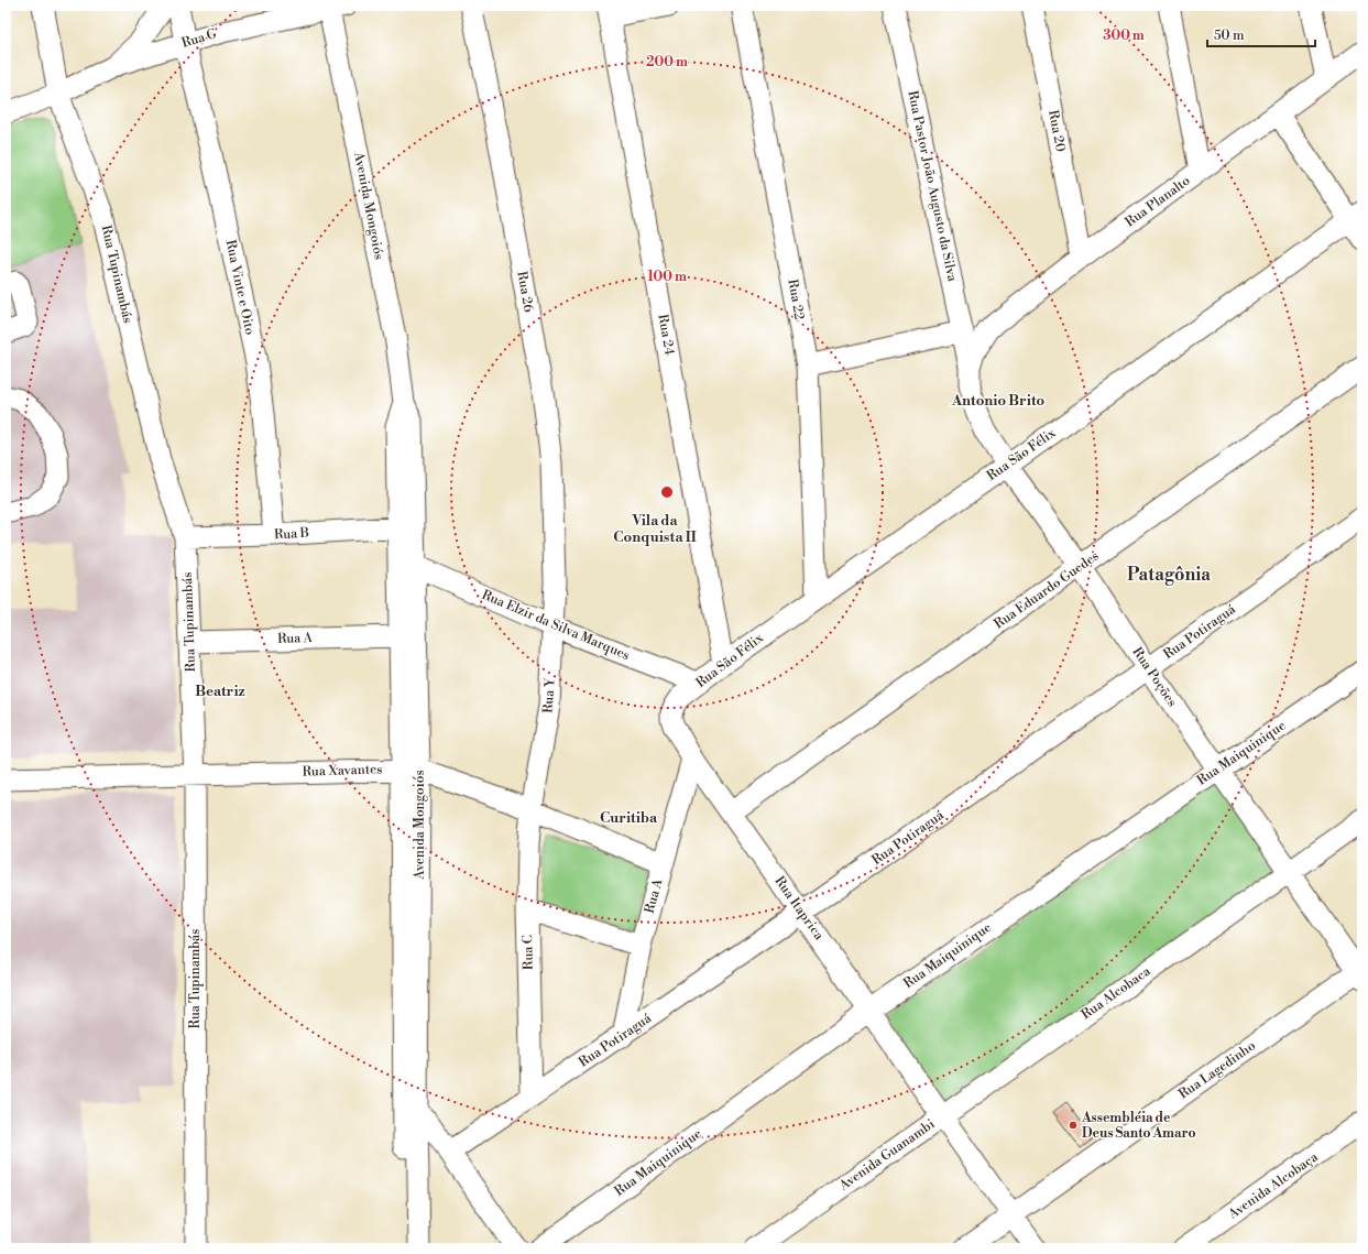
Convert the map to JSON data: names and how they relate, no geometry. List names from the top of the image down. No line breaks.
{"streets":{"street":["Rua G","Rua 20","Rua Pastor João Augusto da Silva","Rua Planalto","Avenida Mongoiós","Rua Tupinambás","Rua Vinte e Oito","Rua 26","Rua 22","Rua 24","Rua São Félix","Rua B","Rua Eduardo Guedes","Rua Elzir da Silva Marques","Rua Potiraguá","Rua A","Rua Poções","Rua Y","Rua Maiquinique","Rua Xavantes","Rua Itaprica","Rua C","Rua Alcobaca","Rua Lagedinho","Avenida Guanambi","Avenida Alcobaça"]},"crossings":[["Rua G","Avenida Mongoiós"],["Rua G","Rua Tupinambás"],["Rua G","Rua Vinte e Oito"],["Rua 20","Rua Planalto"],["Rua Pastor João Augusto da Silva","Rua Planalto"],["Rua Pastor João Augusto da Silva","Rua Poções"],["Rua Planalto","Rua Poções"],["Avenida Mongoiós","Rua B"],["Avenida Mongoiós","Rua Elzir da Silva Marques"],["Avenida Mongoiós","Rua A"],["Avenida Mongoiós","Rua Xavantes"],["Rua Tupinambás","Rua B"],["Rua Tupinambás","Rua A"],["Rua Tupinambás","Rua Xavantes"],["Rua Vinte e Oito","Rua B"],["Rua 26","Rua Y"],["Rua 22","Rua São Félix"],["Rua 24","Rua São Félix"],["Rua São Félix","Rua Elzir da Silva Marques"],["Rua São Félix","Rua Poções"],["Rua São Félix","Rua Itaprica"],["Rua Eduardo Guedes","Rua Poções"],["Rua Eduardo Guedes","Rua Itaprica"],["Rua Elzir da Silva Marques","Rua Y"],["Rua Potiraguá","Rua A"],["Rua Potiraguá","Rua Poções"],["Rua Potiraguá","Rua Itaprica"],["Rua Potiraguá","Rua C"],["Rua A","Rua Xavantes"],["Rua A","Rua Itaprica"],["Rua Poções","Rua Maiquinique"],["Rua Poções","Rua Alcobaca"],["Rua Poções","Rua Lagedinho"],["Rua Y","Rua Xavantes"],["Rua Y","Rua C"],["Rua Maiquinique","Rua Itaprica"],["Rua Xavantes","Rua C"],["Rua Itaprica","Rua Alcobaca"],["Rua Itaprica","Avenida Guanambi"],["Rua Alcobaca","Avenida Guanambi"],["Rua Lagedinho","Avenida Guanambi"]],"districts":["Antonio Brito","Vila da Conquista II","Patagônia","Beatriz","Curitiba"],"places":["Assembléia de Deus Santo Amaro"],"scale_bar":"50 m","rings":["300 m","200 m","100 m"]}
